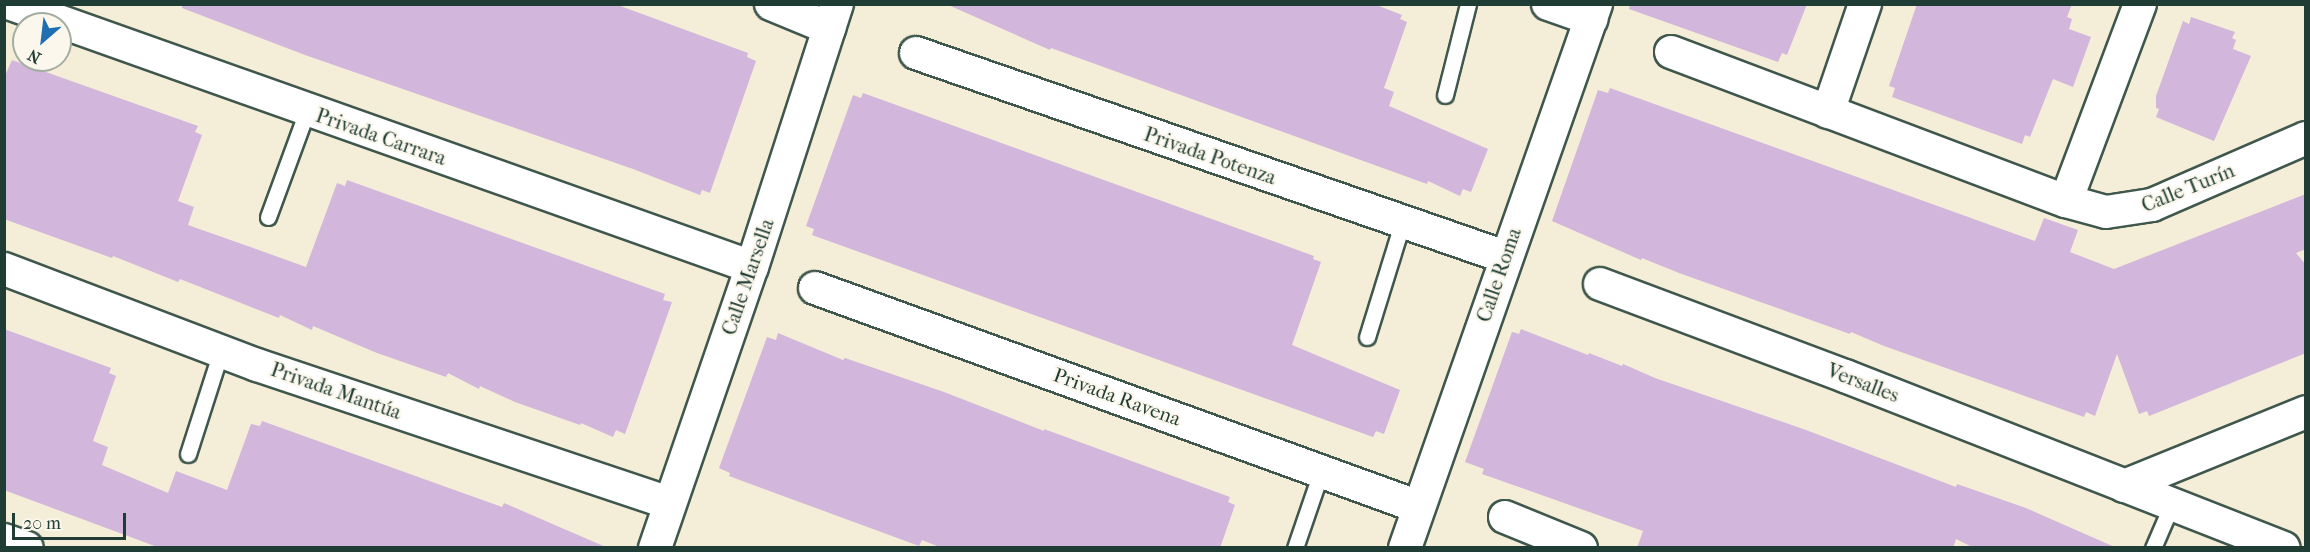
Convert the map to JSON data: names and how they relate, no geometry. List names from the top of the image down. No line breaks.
{"streets":{"street":["Privada Carrara","Privada Potenza","Calle Turín","Calle Roma","Calle Marsella","Versalles","Privada Mantúa","Privada Ravena"]},"crossings":[["Privada Carrara","Calle Marsella"],["Privada Potenza","Calle Roma"],["Calle Roma","Privada Ravena"],["Calle Marsella","Privada Mantúa"]],"scale_bar":"20 m","north":"bottom left"}
